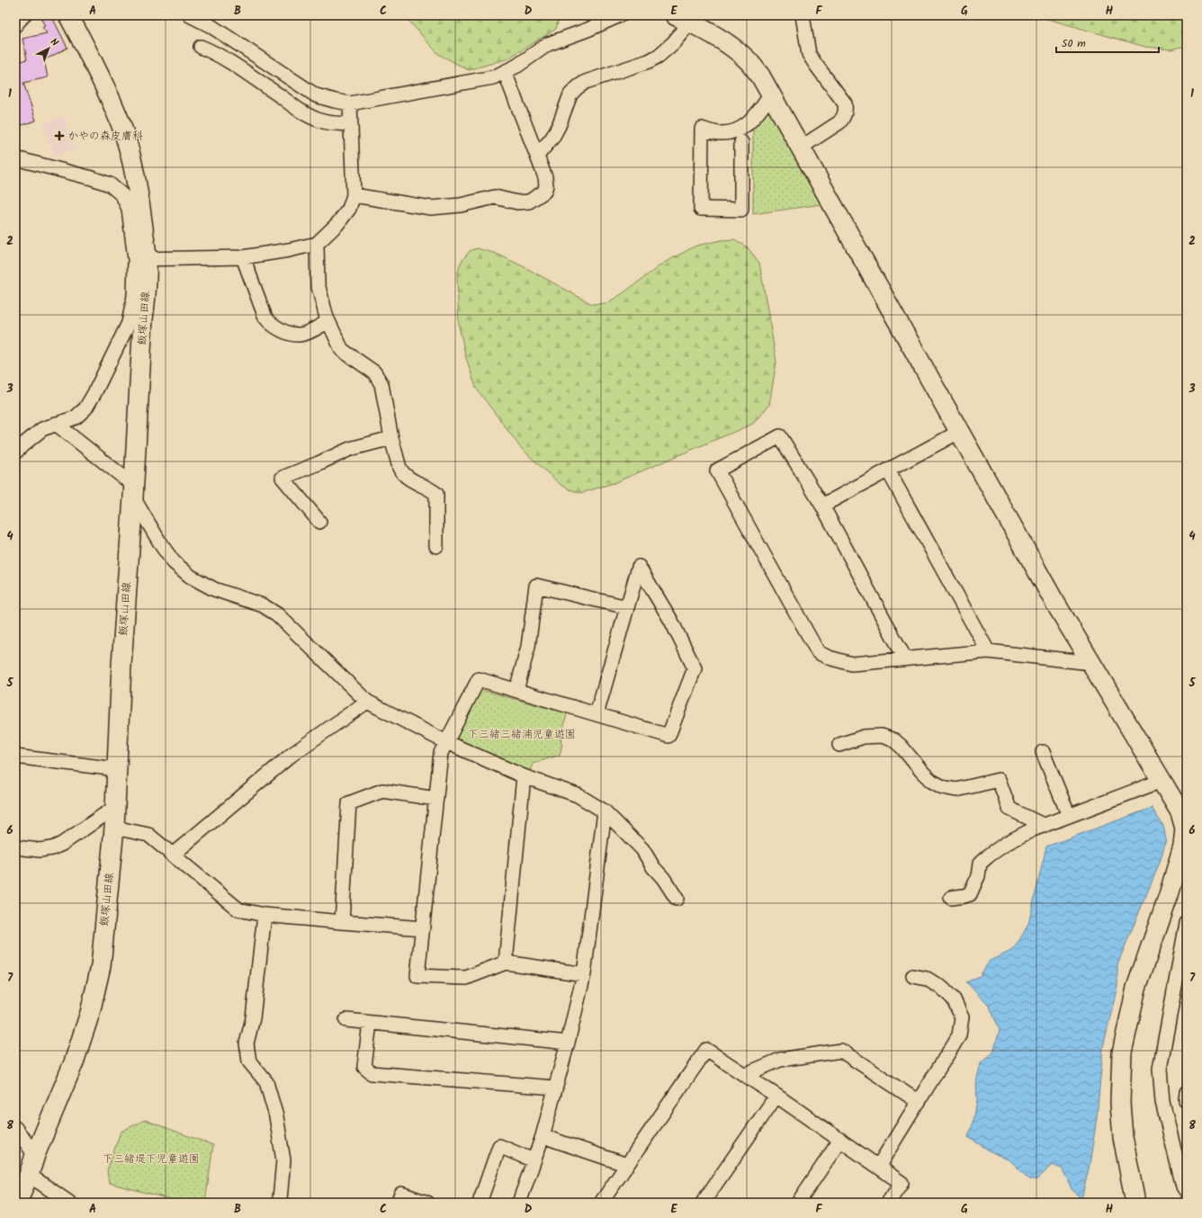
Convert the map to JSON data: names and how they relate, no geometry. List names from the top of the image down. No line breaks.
{"streets":{"street":["飯塚山田線"]},"parks":["下三緒三緒浦児童遊園","下三緒堤下児童遊園"],"places":{"health":["かやの森皮膚科"]},"scale_bar":"50 m","north":"top right","grid":{"columns":["A","B","C","D","E","F","G","H"],"rows":["1","2","3","4","5","6","7","8"]}}
